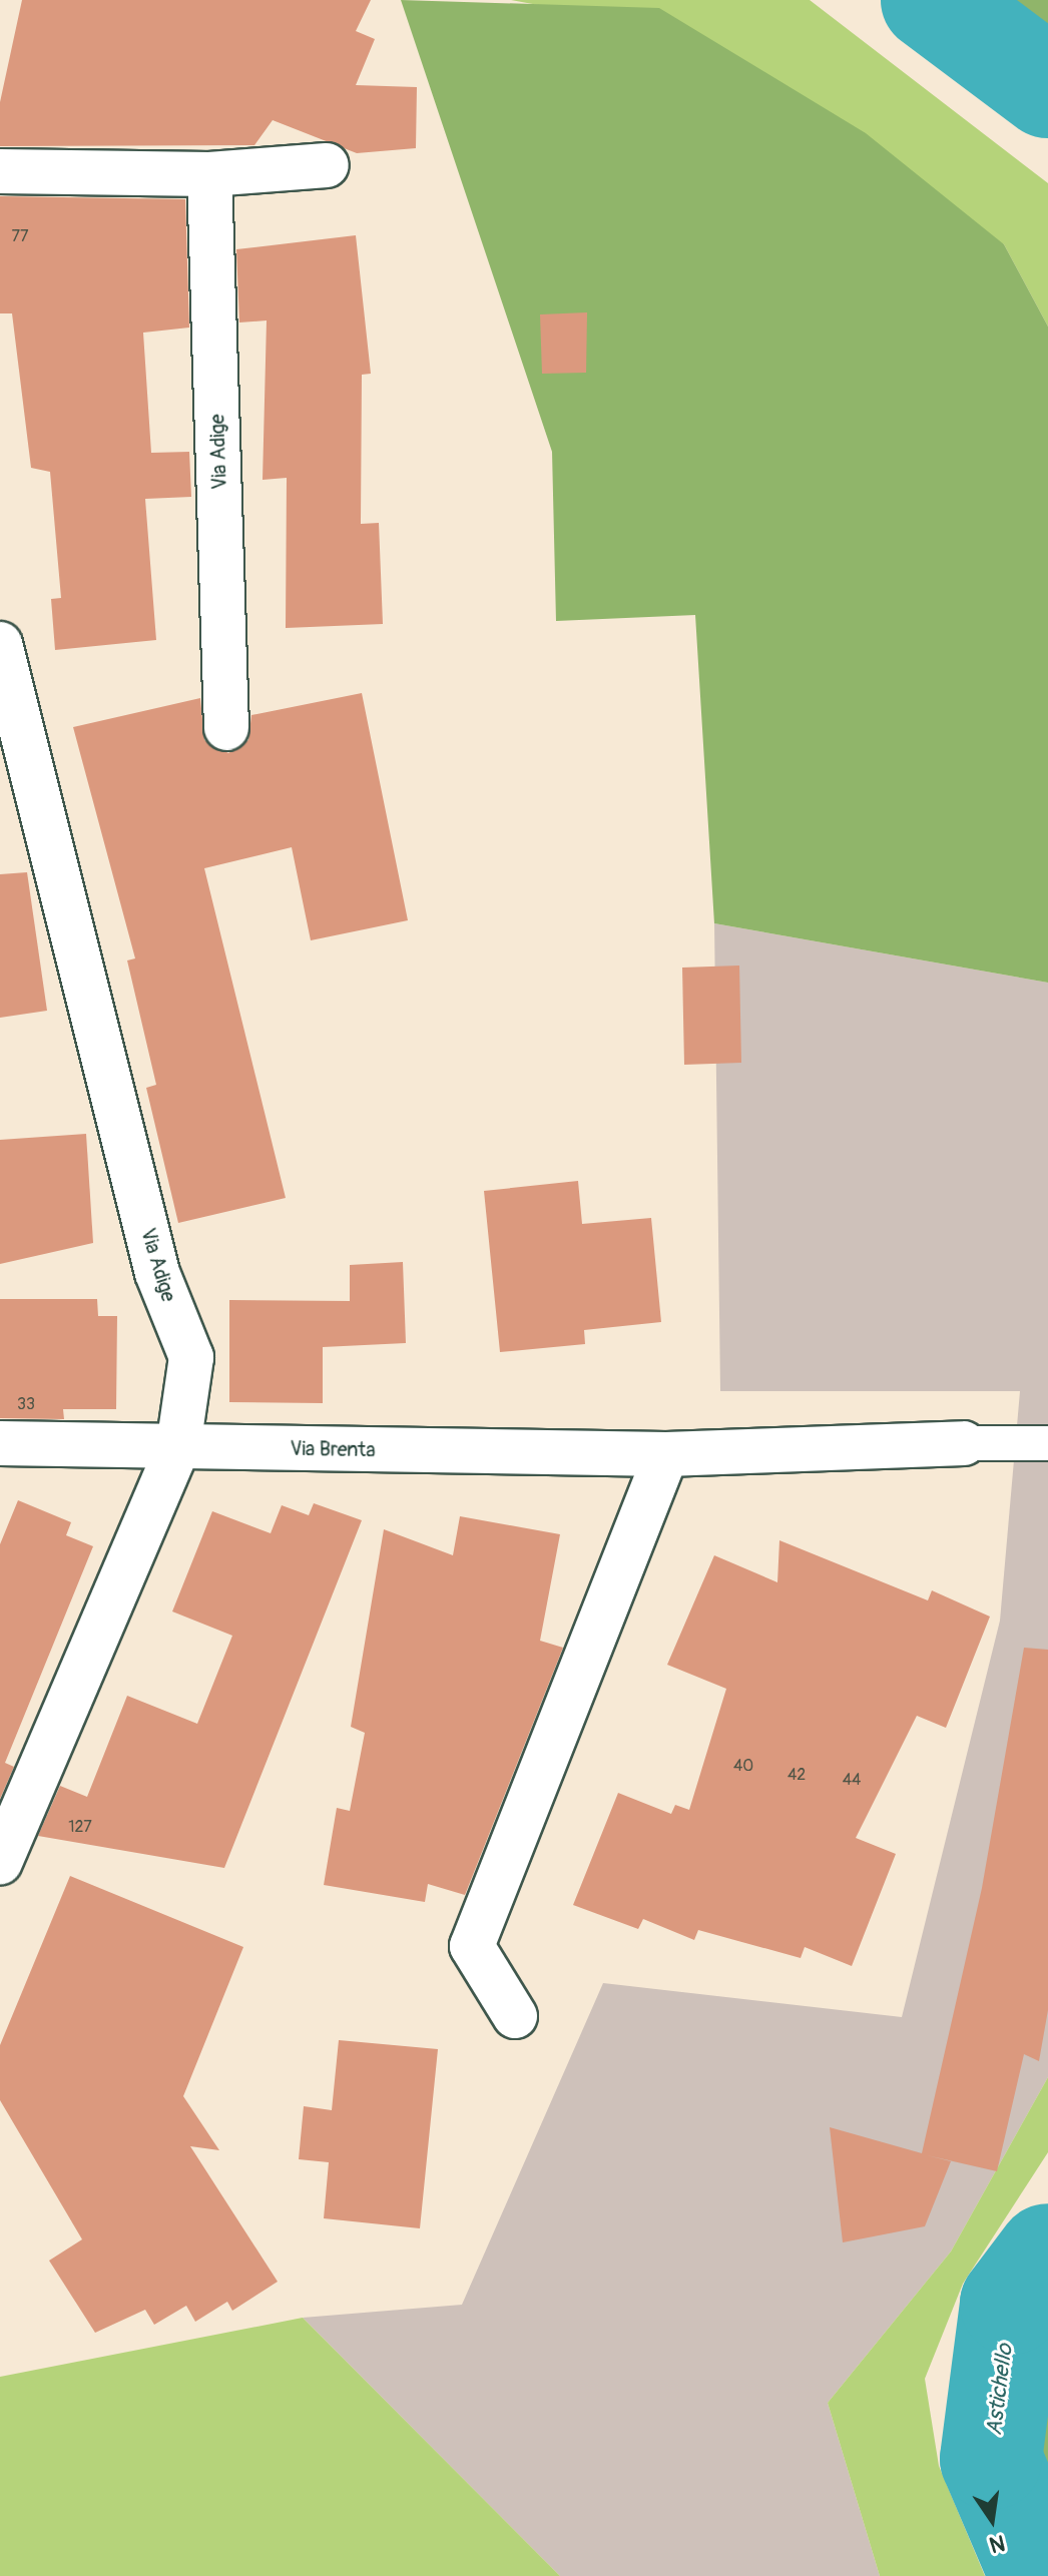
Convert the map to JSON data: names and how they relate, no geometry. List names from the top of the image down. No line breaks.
{"streets":{"street":["Via Adige","Via Brenta"]},"crossings":[["Via Adige","Via Brenta"]],"water":["Astichello"],"house_numbers":["77","33","40","42","44","127"],"north":"bottom"}
